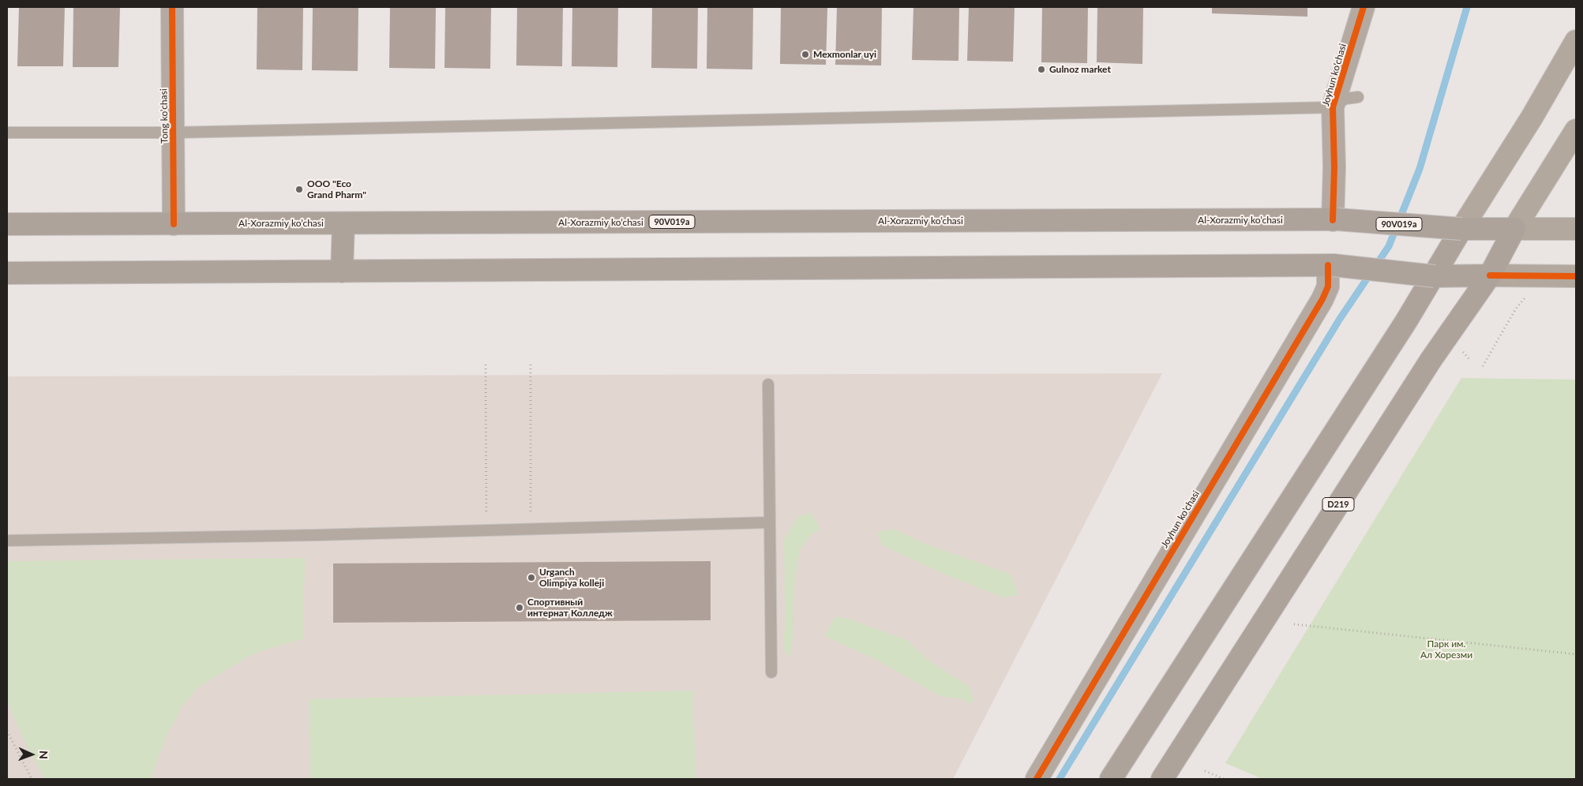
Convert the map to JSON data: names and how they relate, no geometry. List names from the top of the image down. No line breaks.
{"streets":{"main road":["Al-Xorazmiy ko’chasi","90V019a","D219"],"street":["Joyhun ko'chasi","Tong ko'chasi"]},"crossings":[["Joyhun ko'chasi","Al-Xorazmiy ko’chasi"],["Joyhun ko'chasi","90V019a"],["Tong ko'chasi","Al-Xorazmiy ko’chasi"],["Al-Xorazmiy ko’chasi","90V019a"],["90V019a","D219"]],"parks":["Парк им. Ал Хорезми"],"places":["Mexmonlar uyi","Gulnoz market","ООО \"Eco Grand Pharm\"","Urganch Olimpiya kolleji","Спортивный интернат Колледж"],"north":"right"}
